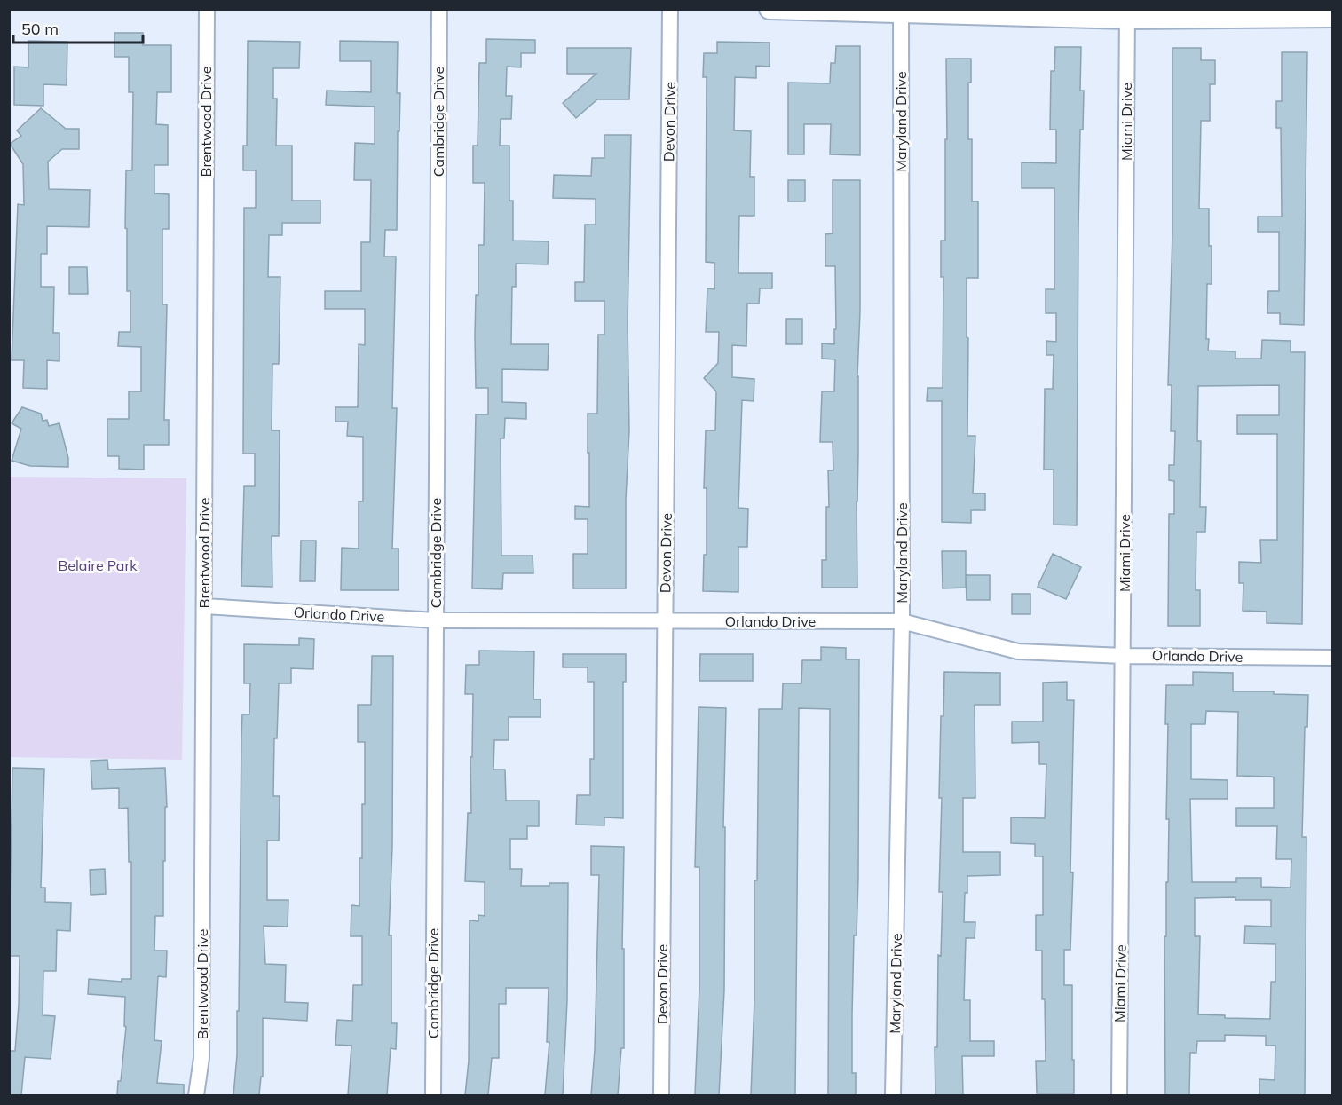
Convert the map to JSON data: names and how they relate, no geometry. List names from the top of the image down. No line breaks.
{"streets":{"street":["Brentwood Drive","Cambridge Drive","Devon Drive","Maryland Drive","Miami Drive","Orlando Drive"]},"crossings":[["Brentwood Drive","Orlando Drive"],["Cambridge Drive","Orlando Drive"],["Devon Drive","Orlando Drive"],["Maryland Drive","Orlando Drive"],["Miami Drive","Orlando Drive"]],"parks":["Belaire Park"],"scale_bar":"50 m"}
